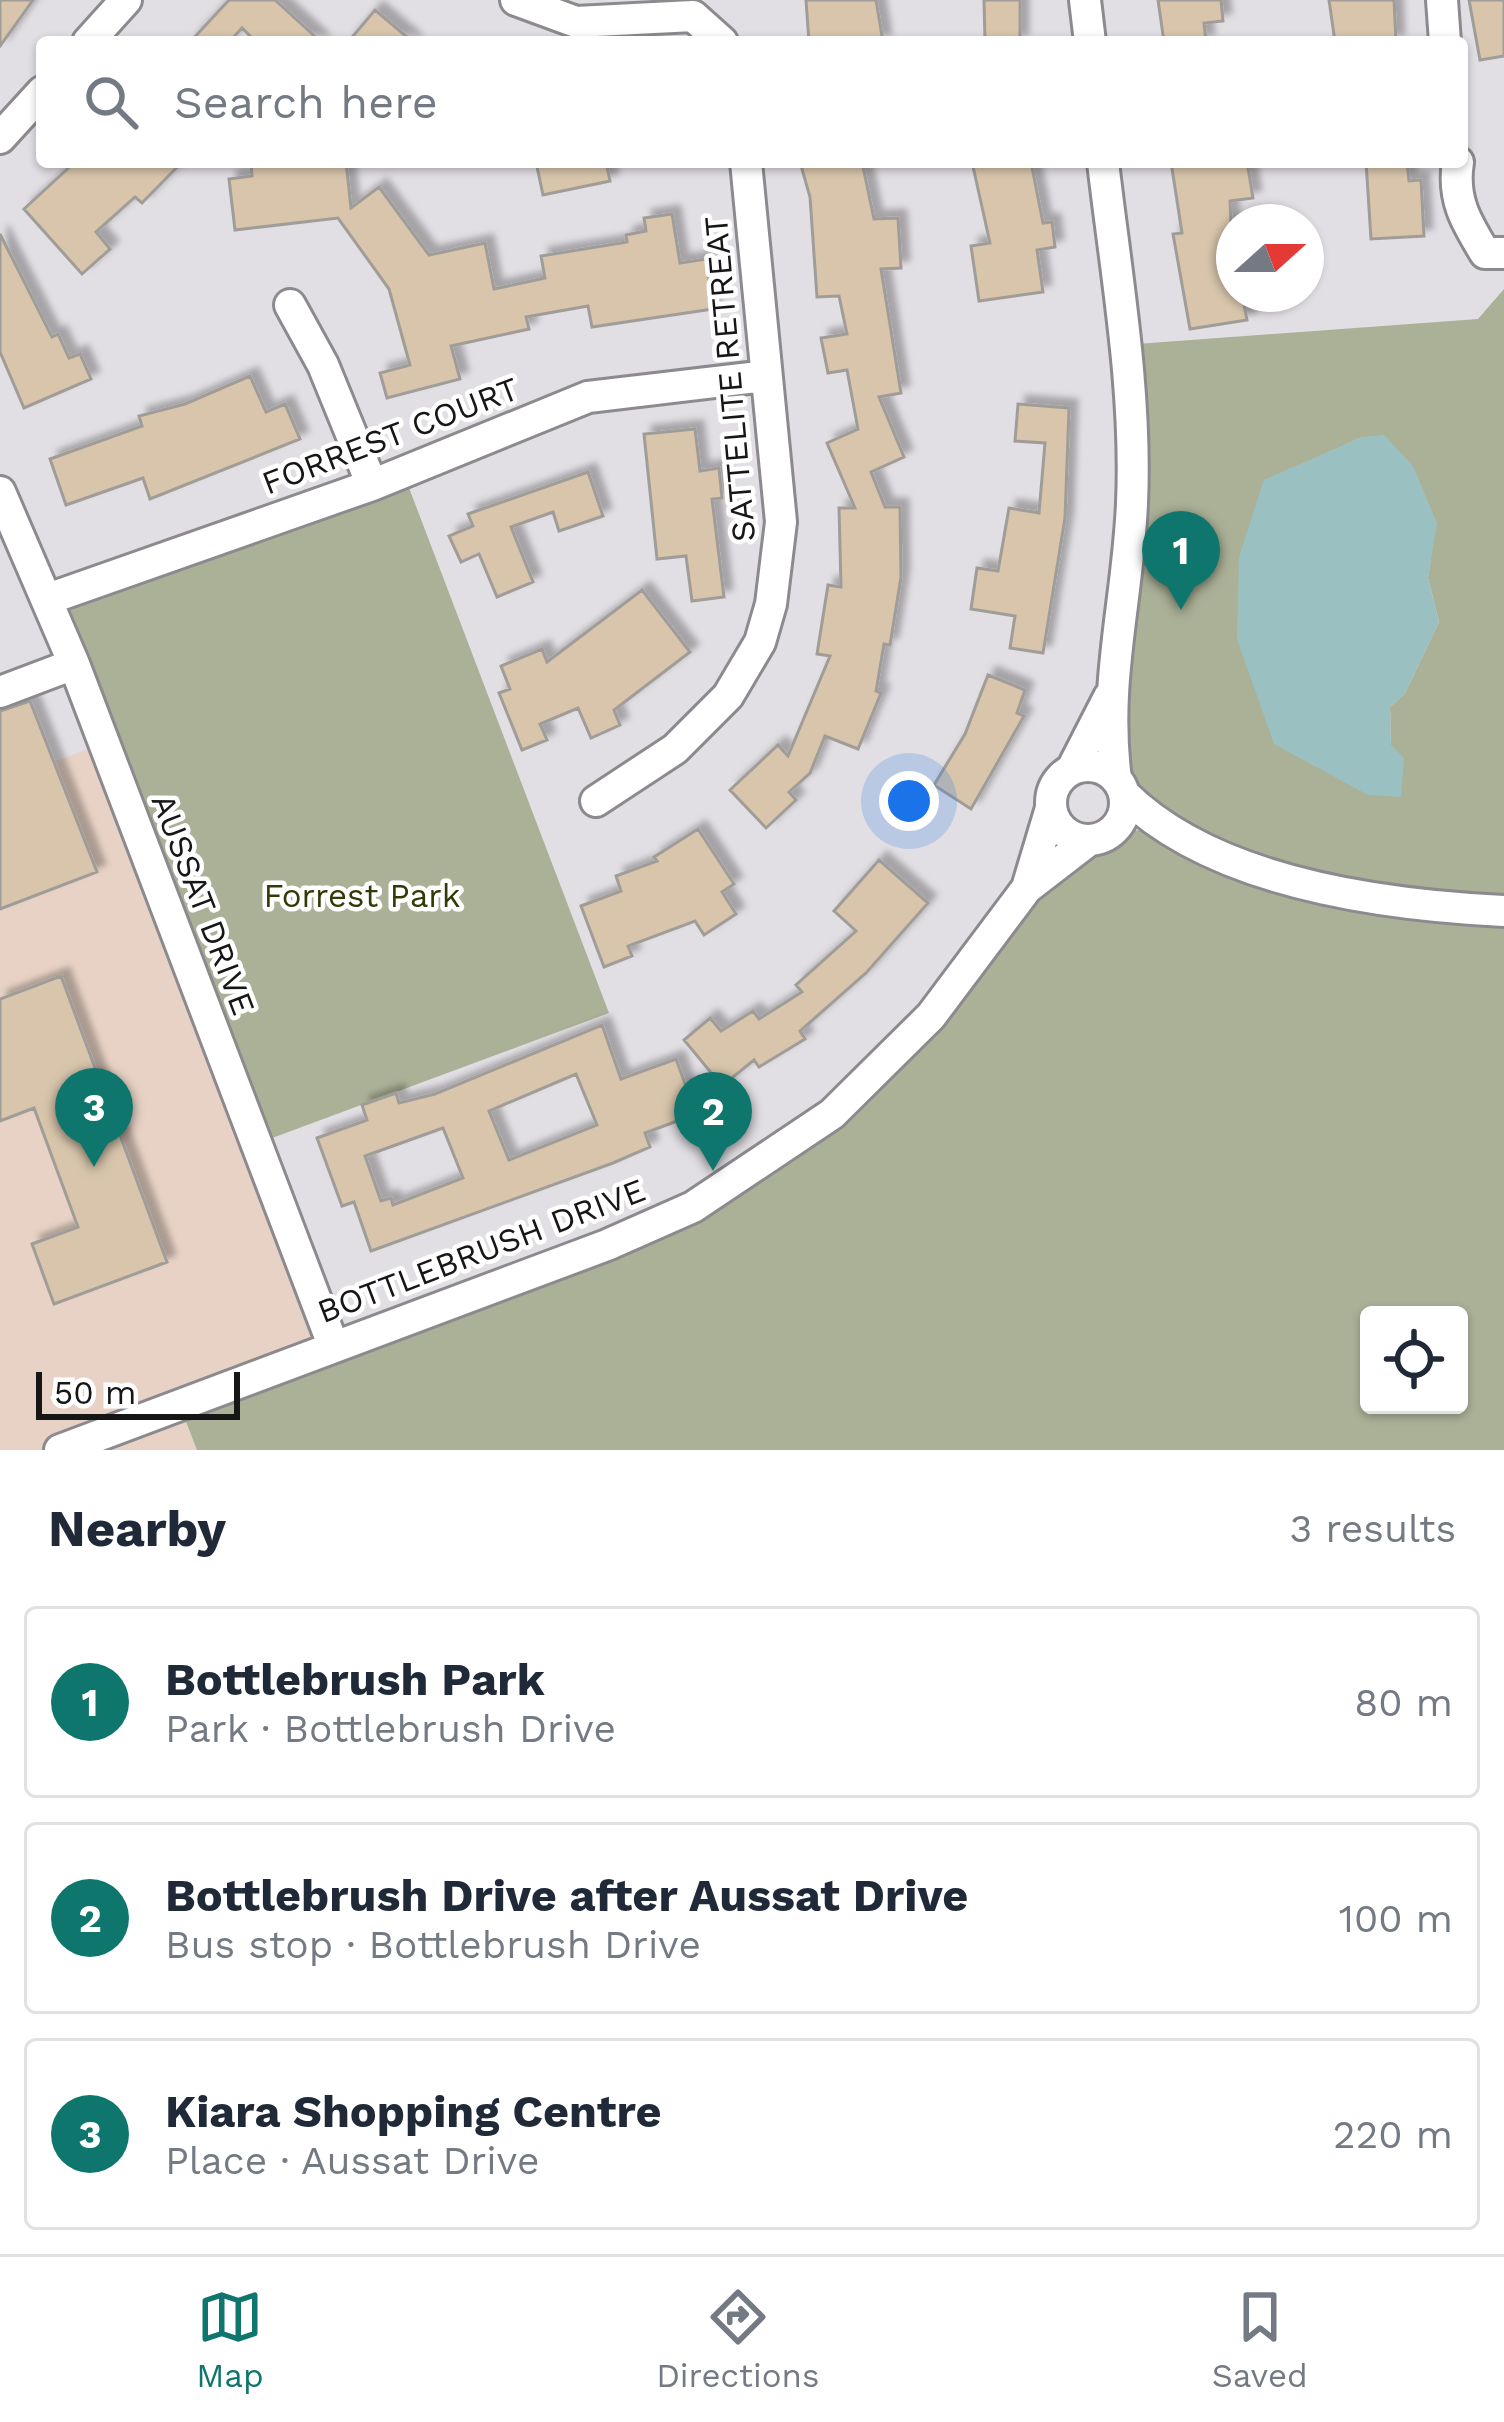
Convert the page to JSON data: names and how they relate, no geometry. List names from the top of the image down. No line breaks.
{"streets":{"street":["SATTELITE RETREAT","FORREST COURT","AUSSAT DRIVE","BOTTLEBRUSH DRIVE"]},"crossings":[["SATTELITE RETREAT","FORREST COURT"],["FORREST COURT","AUSSAT DRIVE"],["AUSSAT DRIVE","BOTTLEBRUSH DRIVE"]],"parks":["Forrest Park"],"scale_bar":"50 m","north":"right","page":{"search":"Search here","pins":["1","3","2"],"scale":"50 m","heading":["Nearby","3 results"],"list":[{"mark":"1","name":"Bottlebrush Park","note":"Park · Bottlebrush Drive","value":"80 m"},{"mark":"2","name":"Bottlebrush Drive after Aussat Drive","note":"Bus stop · Bottlebrush Drive","value":"100 m"},{"mark":"3","name":"Kiara Shopping Centre","note":"Place · Aussat Drive","value":"220 m"}],"nav":["Map","Directions","Saved"]}}
